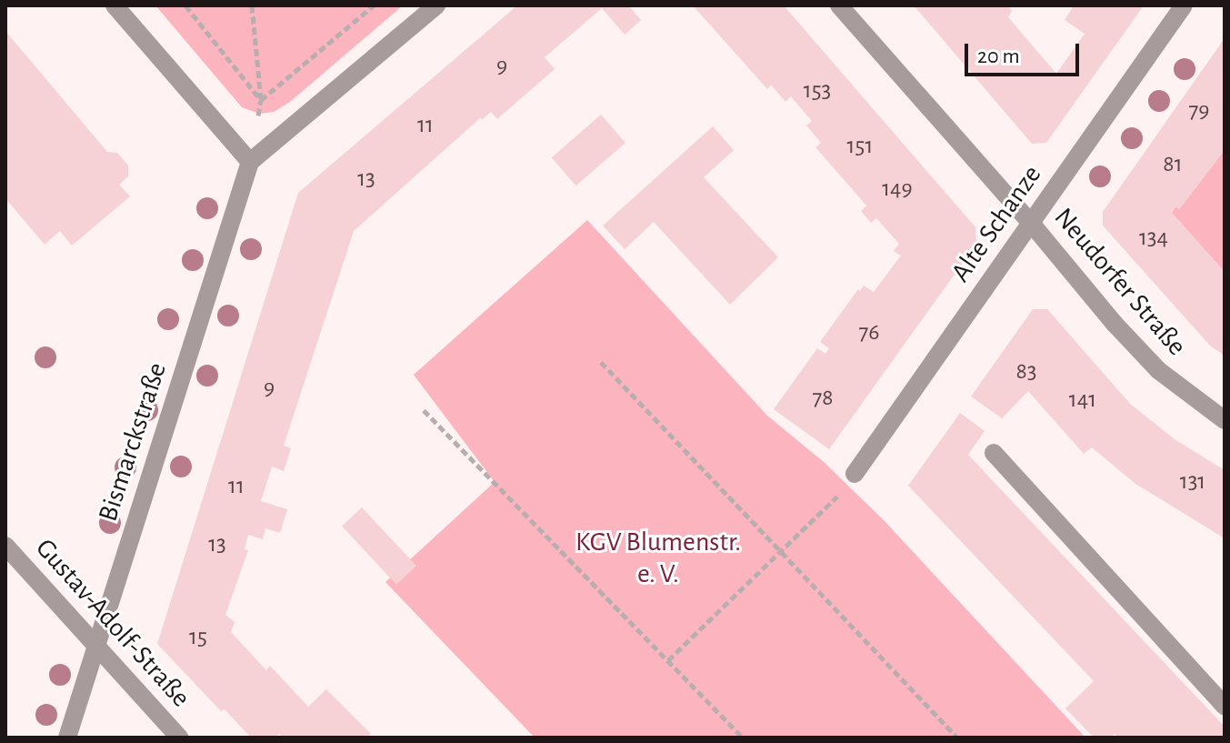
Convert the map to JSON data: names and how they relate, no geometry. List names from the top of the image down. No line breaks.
{"streets":{"street":["Alte Schanze","Neudorfer Straße","Bismarckstraße","Gustav-Adolf-Straße"]},"crossings":[["Alte Schanze","Neudorfer Straße"],["Bismarckstraße","Gustav-Adolf-Straße"]],"parks":["KGV Blumenstr. e. V."],"house_numbers":["9","153","79","11","151","81","13","149","134","76","83","9","78","141","131","11","13","15"],"scale_bar":"20 m"}
